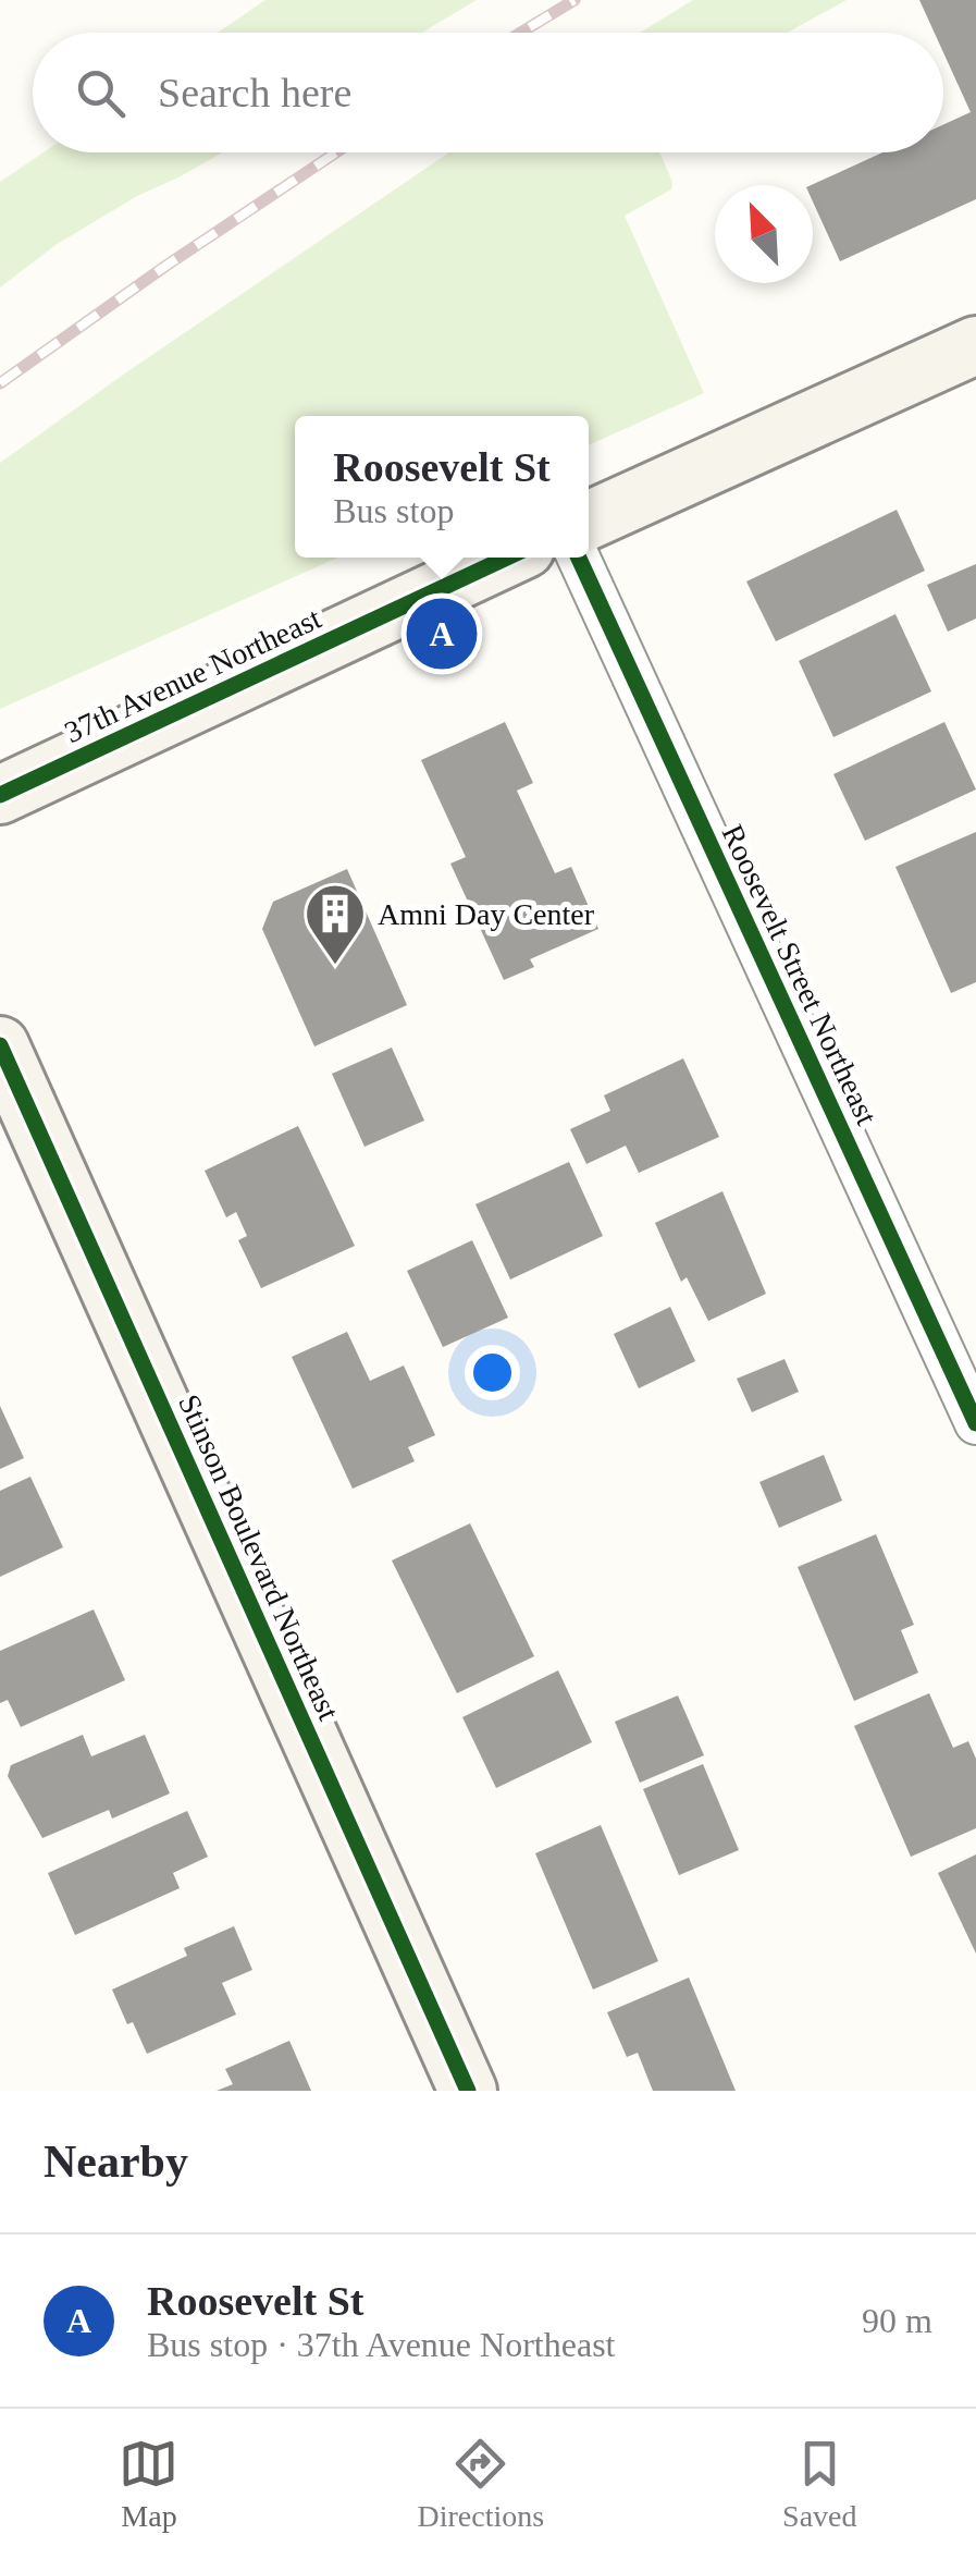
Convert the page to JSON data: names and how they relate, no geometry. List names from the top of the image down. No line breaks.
{"streets":{"street":["37th Avenue Northeast","Roosevelt Street Northeast","Stinson Boulevard Northeast"]},"places":{"building":["Amni Day Center"]},"north":"top left","page":{"search":"Search here","popup":["Roosevelt St","Bus stop"],"pins":"A","heading":"Nearby","list":[{"mark":"A","name":"Roosevelt St","note":"Bus stop · 37th Avenue Northeast","value":"90 m"}],"nav":["Map","Directions","Saved"]}}
